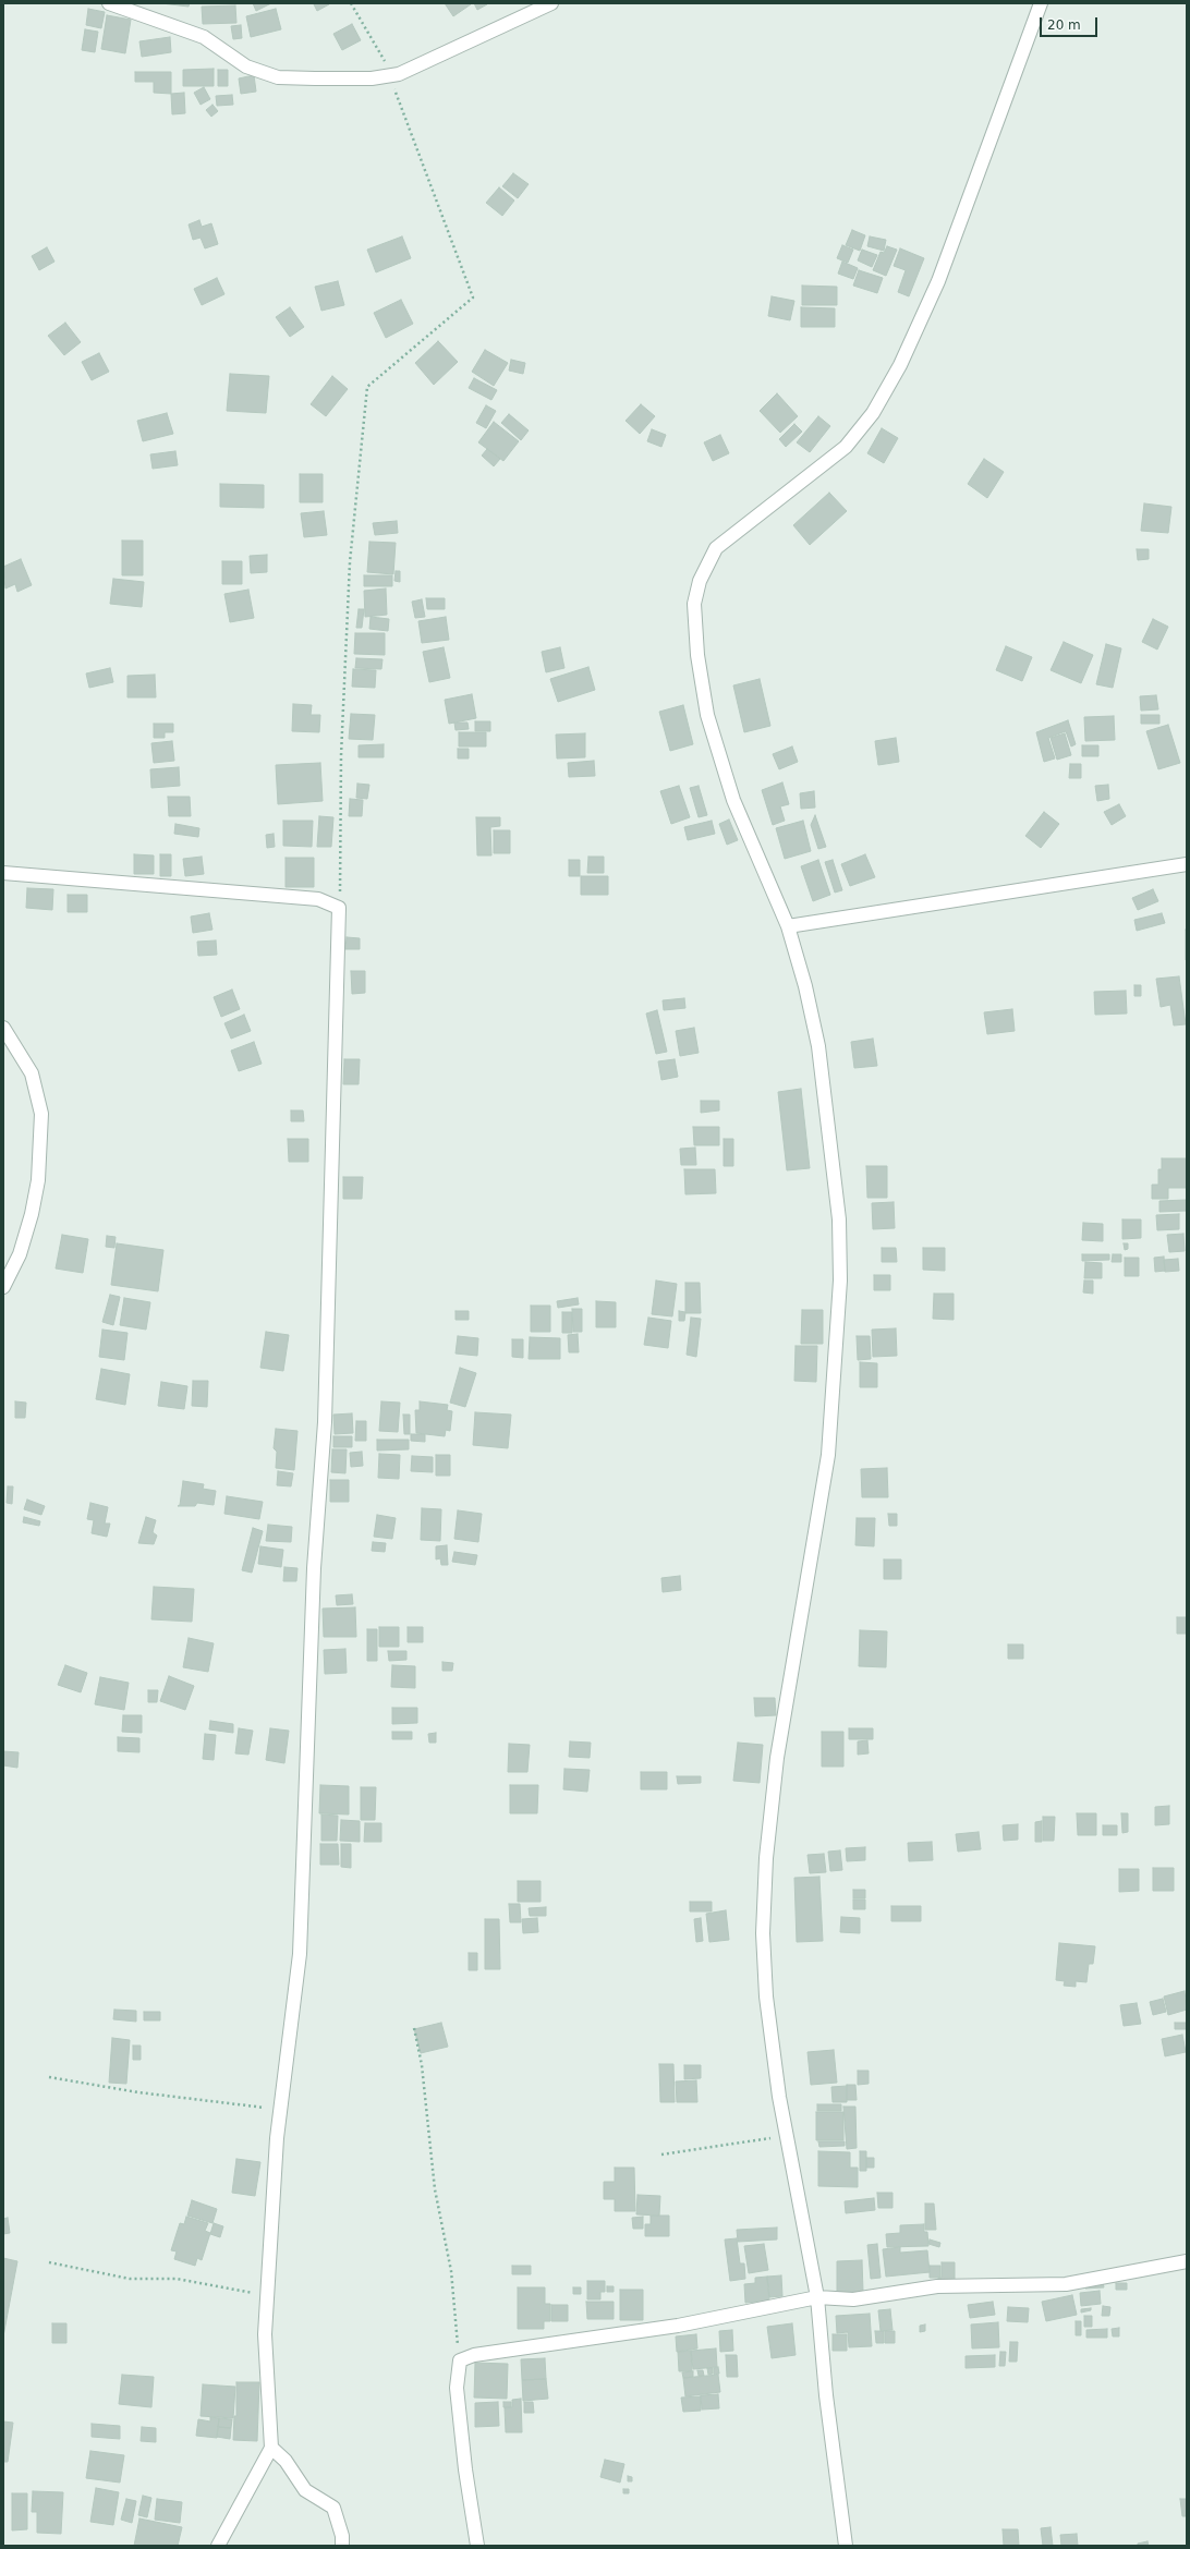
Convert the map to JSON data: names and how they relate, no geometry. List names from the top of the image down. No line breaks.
{"scale_bar":"20 m"}
